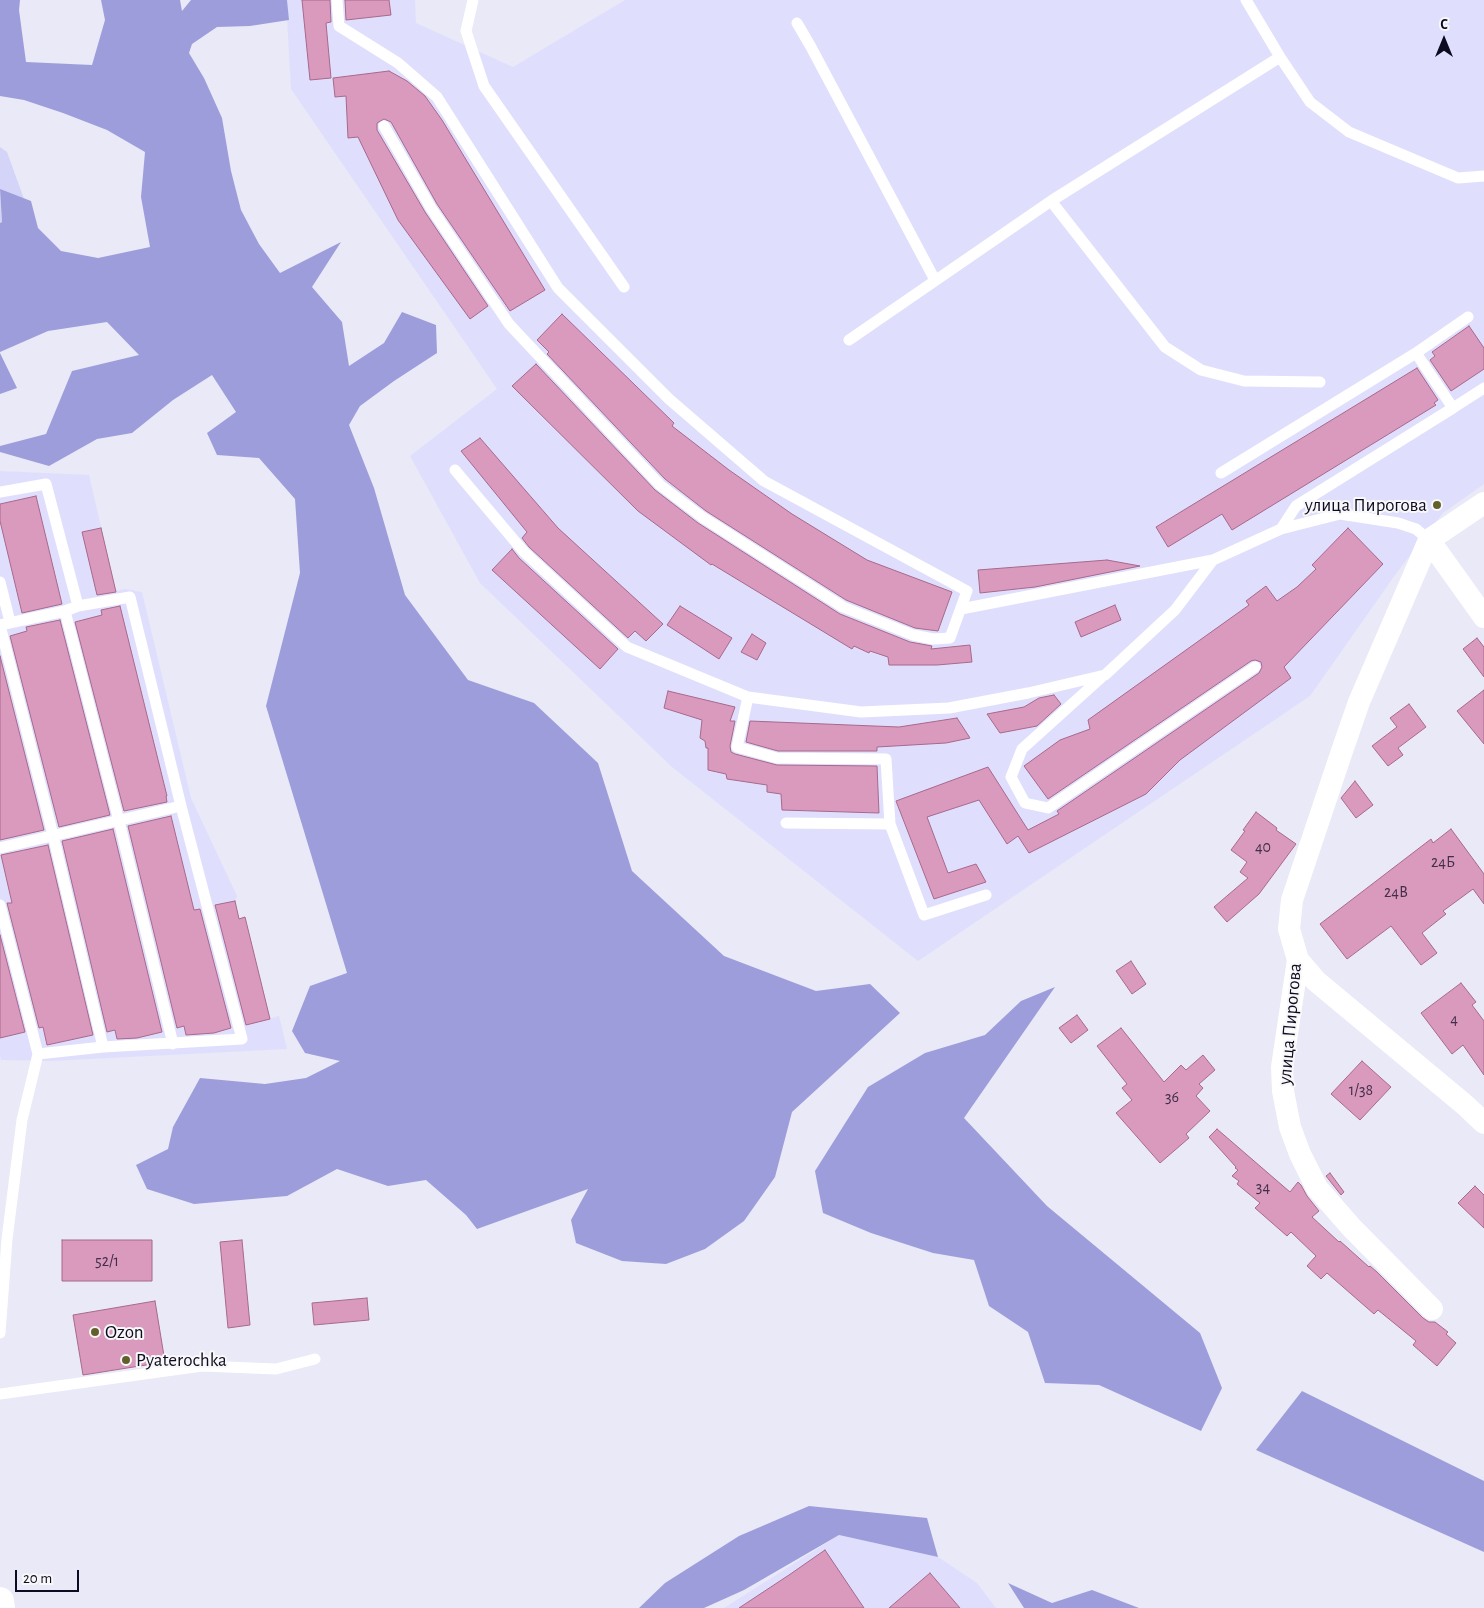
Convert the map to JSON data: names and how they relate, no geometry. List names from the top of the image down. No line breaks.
{"streets":{"street":["улица Пирогова"]},"places":["улица Пирогова","Ozon","Pyaterochka"],"house_numbers":["40","24Б","24В","4","1/38","36","34","52/1"],"scale_bar":"20 m","north":"top"}
